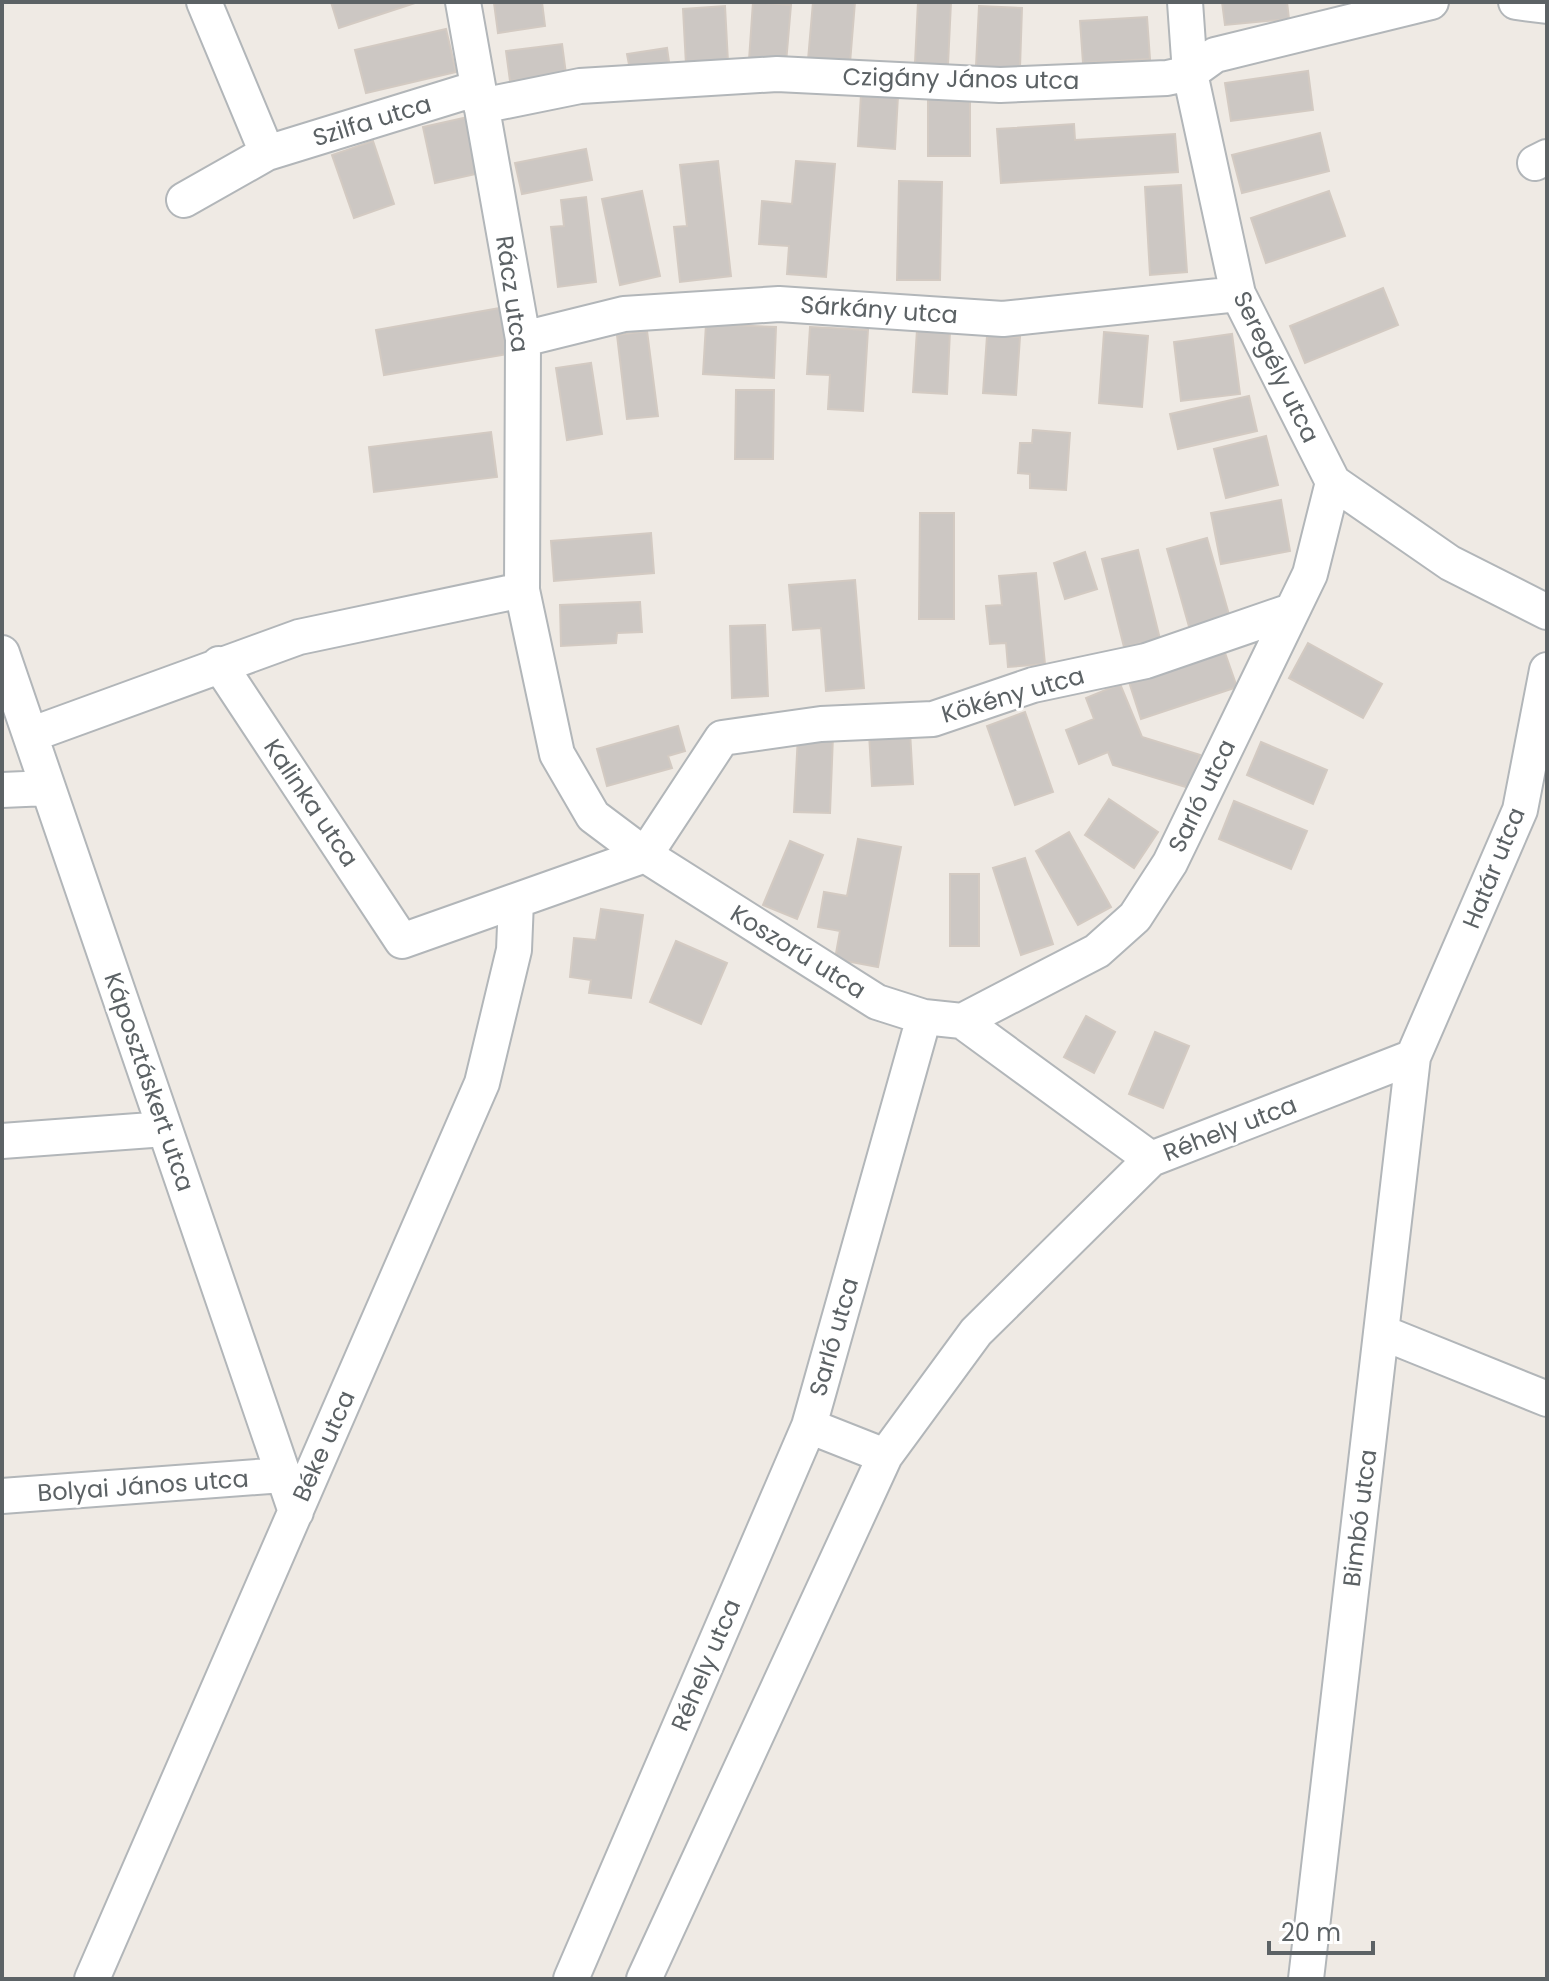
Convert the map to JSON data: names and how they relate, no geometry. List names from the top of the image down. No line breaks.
{"streets":{"street":["Czigány János utca","Szilfa utca","Rácz utca","Sárkány utca","Seregély utca","Kökény utca","Sarló utca","Kalinka utca","Határ utca","Koszorú utca","Káposztáskert utca","Réhely utca","Béke utca","Bolyai János utca","Bimbó utca"]},"crossings":[["Czigány János utca","Szilfa utca"],["Czigány János utca","Rácz utca"],["Czigány János utca","Seregély utca"],["Szilfa utca","Rácz utca"],["Rácz utca","Sárkány utca"],["Rácz utca","Kökény utca"],["Rácz utca","Koszorú utca"],["Sárkány utca","Seregély utca"],["Seregély utca","Sarló utca"],["Kökény utca","Sarló utca"],["Kökény utca","Koszorú utca"],["Sarló utca","Koszorú utca"],["Sarló utca","Réhely utca"],["Kalinka utca","Béke utca"],["Határ utca","Réhely utca"],["Határ utca","Bimbó utca"],["Káposztáskert utca","Béke utca"],["Káposztáskert utca","Bolyai János utca"],["Réhely utca","Bimbó utca"]],"scale_bar":"20 m"}
